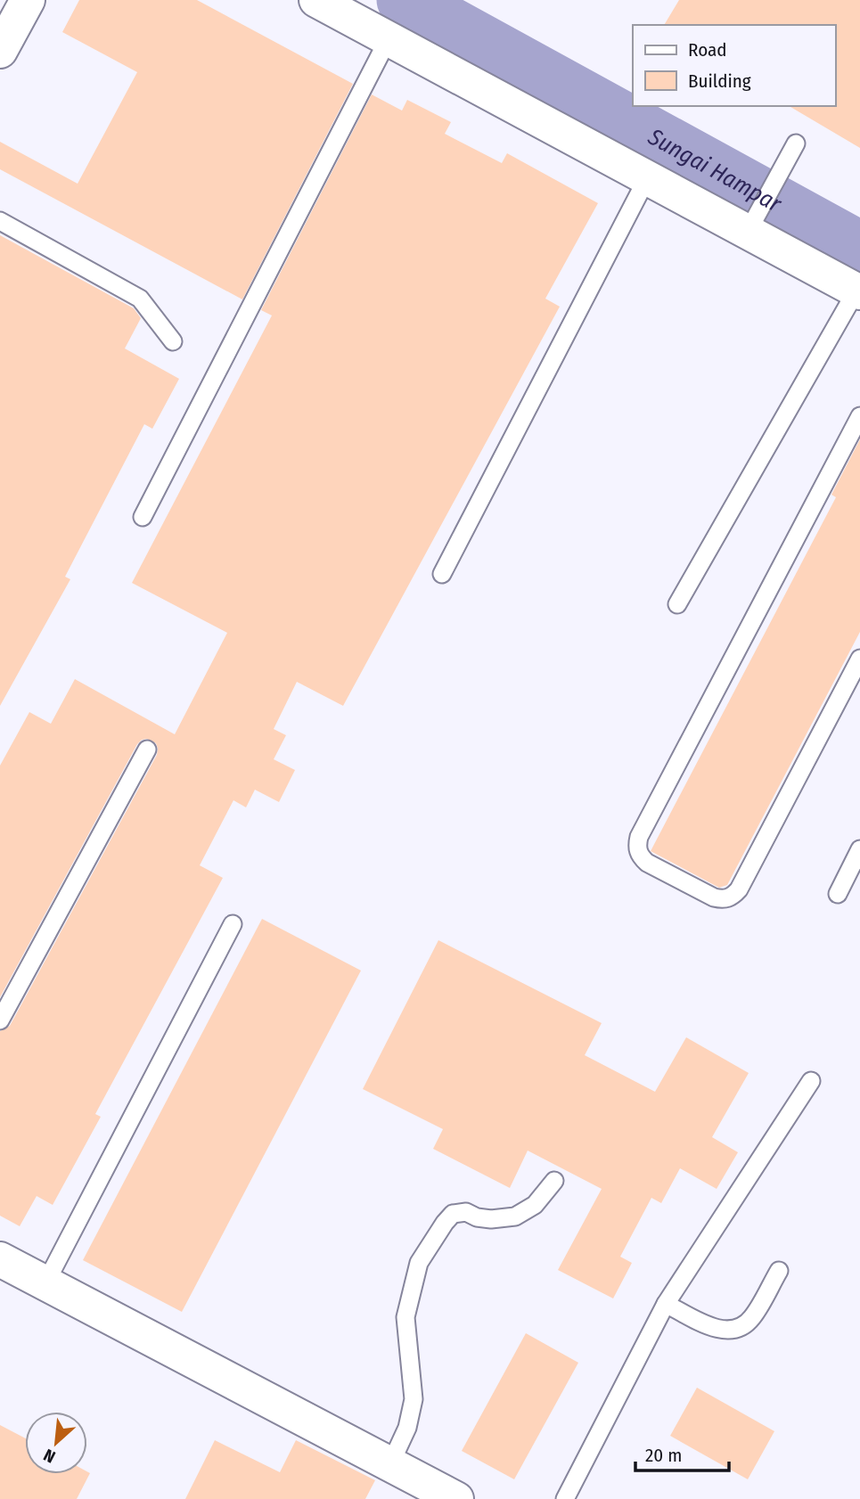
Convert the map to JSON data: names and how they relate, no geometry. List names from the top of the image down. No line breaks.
{"water":["Sungai Hampar"],"legend":["Road","Building"],"scale_bar":"20 m","north":"bottom left"}
